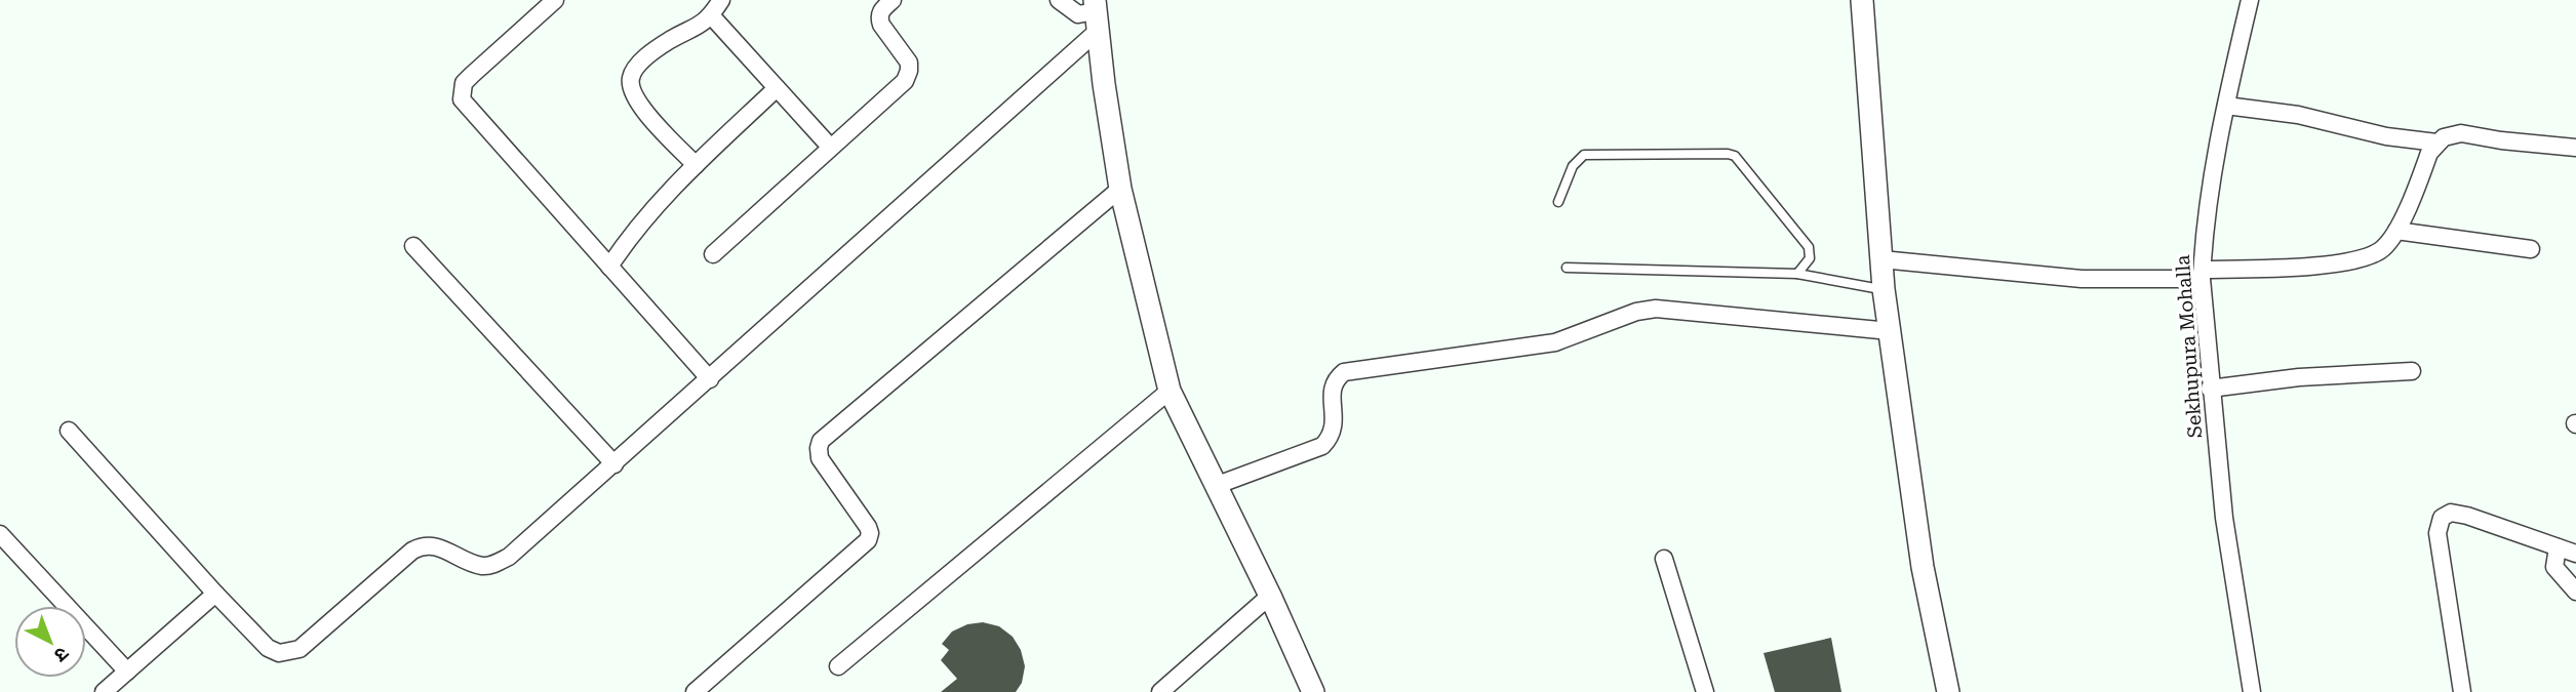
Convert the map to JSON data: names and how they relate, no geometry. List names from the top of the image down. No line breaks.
{"streets":{"street":["Sekhupura Mohalla"]},"north":"bottom right"}
